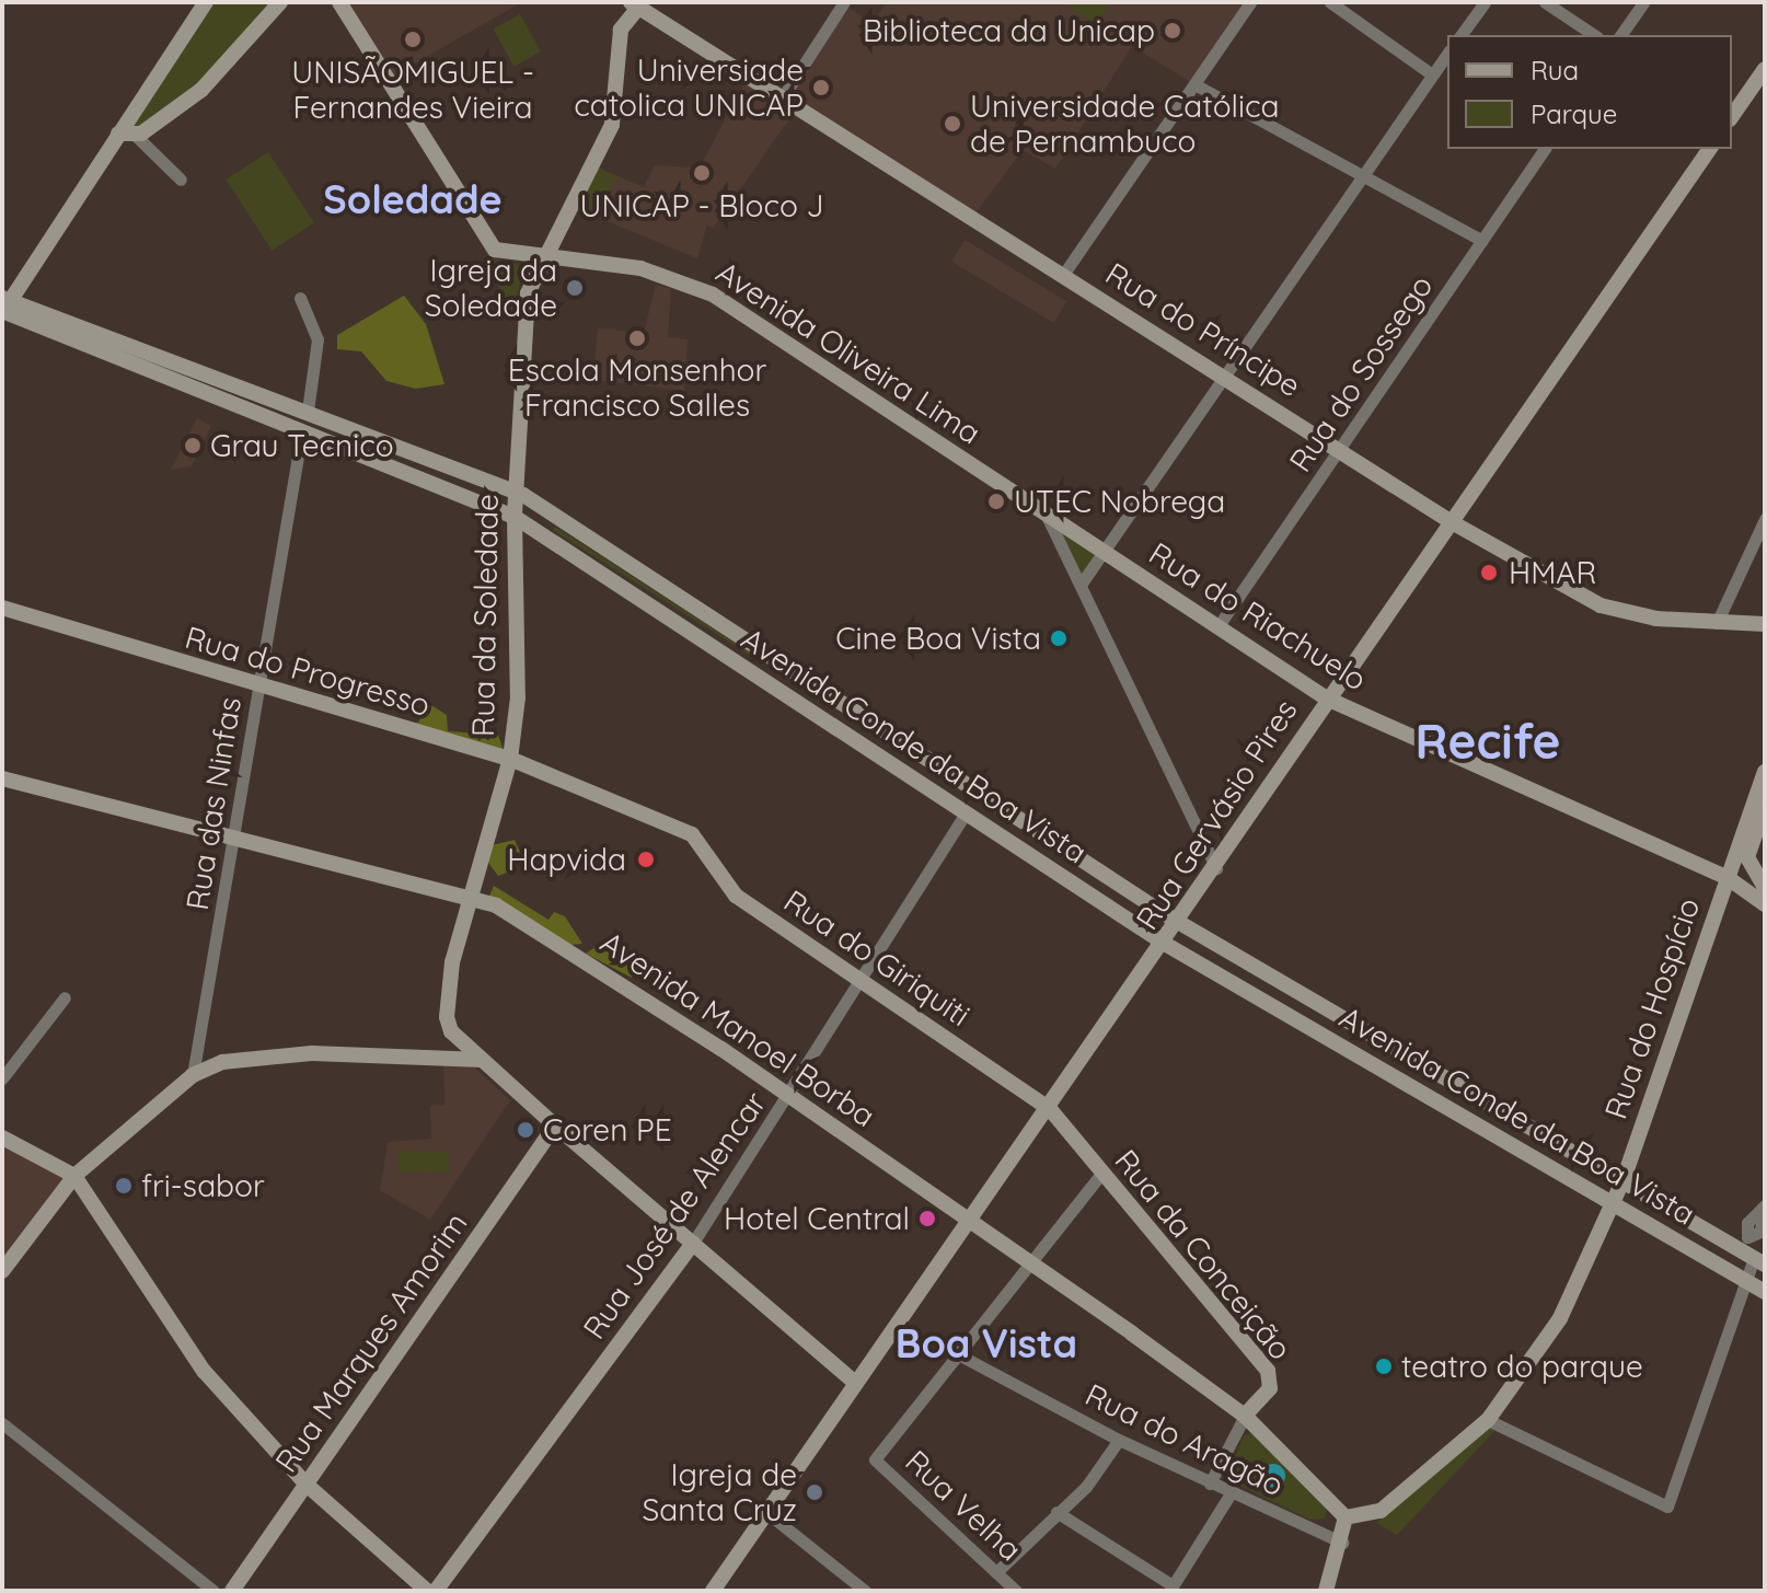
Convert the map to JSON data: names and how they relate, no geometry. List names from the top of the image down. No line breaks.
{"streets":{"street":["Rua do Príncipe","Avenida Oliveira Lima","Rua do Sossego","Rua da Soledade","Rua do Riachuelo","Rua do Progresso","Avenida Conde da Boa Vista","Rua das Ninfas","Rua Gervásio Pires","Rua do Giriquiti","Rua do Hospício","Avenida Manoel Borba","Rua José de Alencar","Rua da Conceição","Rua Marques Amorim","Rua do Aragão","Rua Velha"]},"crossings":[["Rua do Príncipe","Rua do Sossego"],["Rua do Príncipe","Rua da Soledade"],["Rua do Príncipe","Rua Gervásio Pires"],["Avenida Oliveira Lima","Rua da Soledade"],["Avenida Oliveira Lima","Rua do Riachuelo"],["Rua do Sossego","Rua do Riachuelo"],["Rua da Soledade","Rua do Progresso"],["Rua da Soledade","Avenida Conde da Boa Vista"],["Rua da Soledade","Avenida Manoel Borba"],["Rua do Riachuelo","Rua Gervásio Pires"],["Rua do Riachuelo","Rua do Hospício"],["Rua do Progresso","Rua das Ninfas"],["Rua do Progresso","Rua do Giriquiti"],["Avenida Conde da Boa Vista","Rua das Ninfas"],["Avenida Conde da Boa Vista","Rua Gervásio Pires"],["Avenida Conde da Boa Vista","Rua do Hospício"],["Avenida Conde da Boa Vista","Rua José de Alencar"],["Rua das Ninfas","Avenida Manoel Borba"],["Rua Gervásio Pires","Rua do Giriquiti"],["Rua Gervásio Pires","Avenida Manoel Borba"],["Rua Gervásio Pires","Rua da Conceição"],["Rua do Giriquiti","Rua José de Alencar"],["Rua do Giriquiti","Rua da Conceição"],["Rua do Hospício","Avenida Manoel Borba"],["Avenida Manoel Borba","Rua José de Alencar"],["Avenida Manoel Borba","Rua da Conceição"],["Rua da Conceição","Rua do Aragão"],["Rua do Aragão","Rua Velha"]],"districts":["Soledade","Recife","Boa Vista"],"places":["Biblioteca da Unicap","UNISÃOMIGUEL - Fernandes Vieira","Universiade catolica UNICAP","Universidade Católica de Pernambuco","UNICAP - Bloco J","Igreja da Soledade","Escola Monsenhor Francisco Salles","Grau Tecnico","UTEC Nobrega","HMAR","Cine Boa Vista","Hapvida","Coren PE","fri-sabor","Hotel Central","teatro do parque","Igreja de Santa Cruz"],"legend":["Rua","Parque"]}
